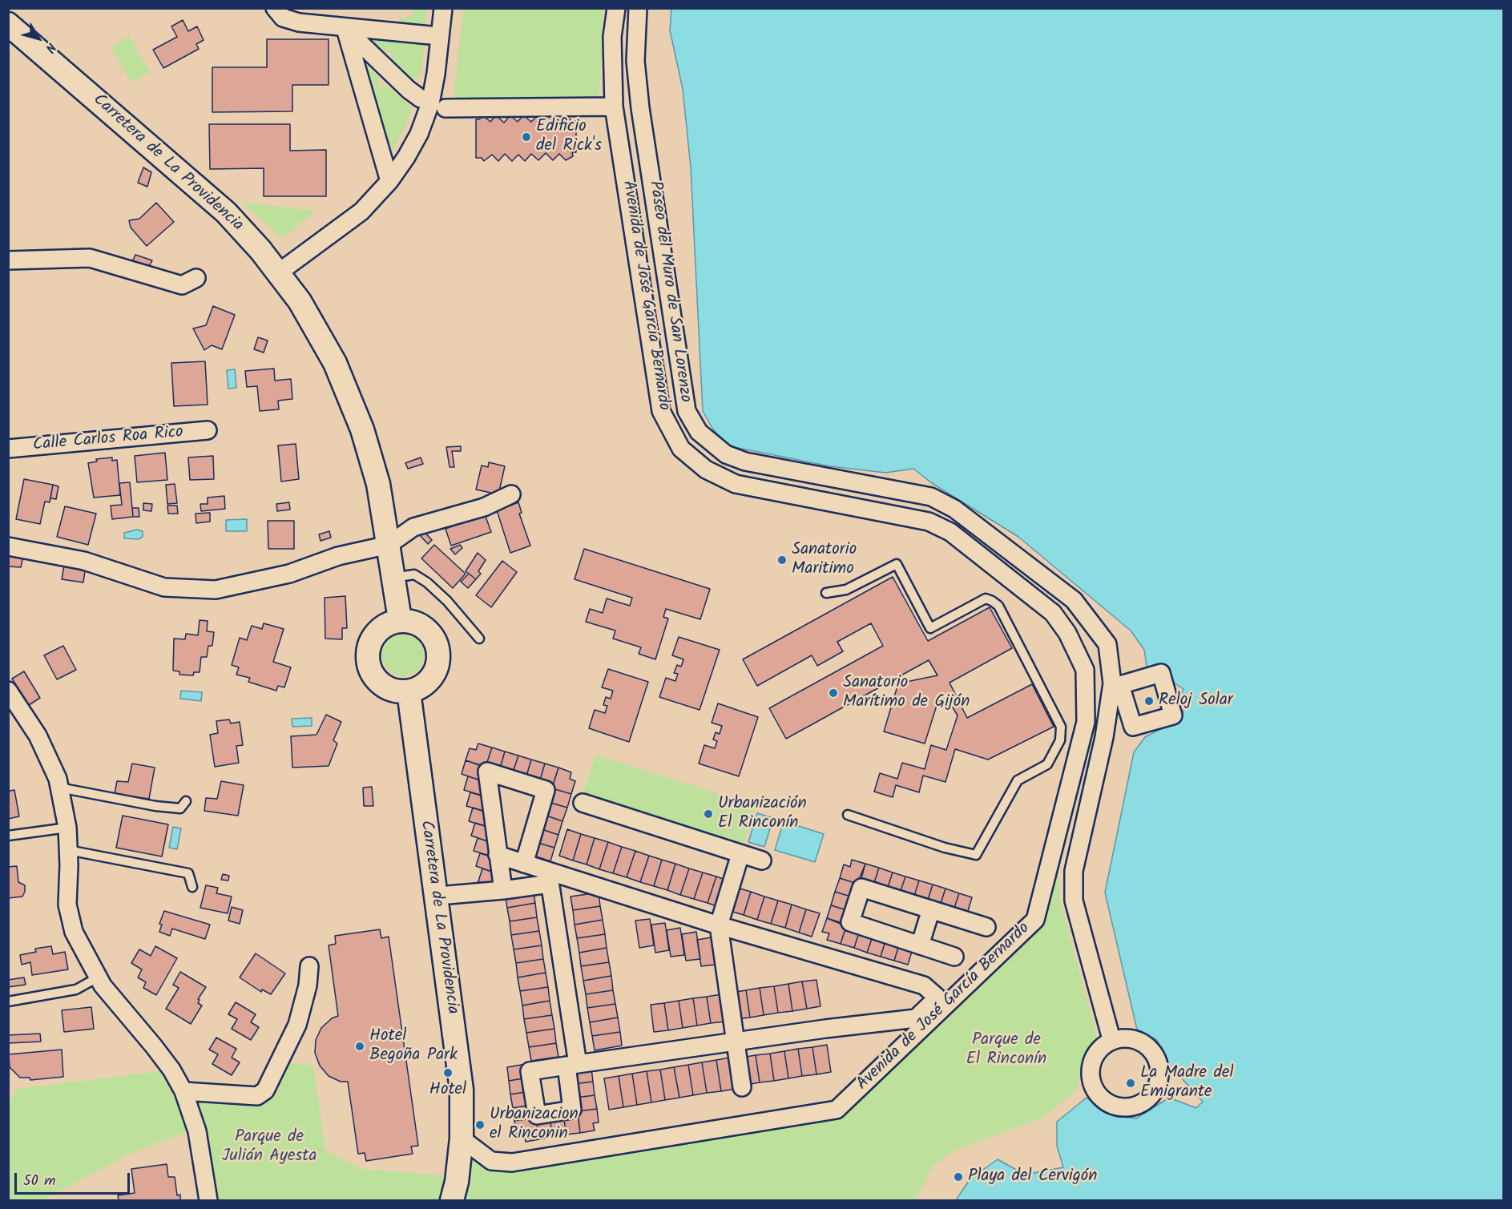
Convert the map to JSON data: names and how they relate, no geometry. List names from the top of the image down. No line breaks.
{"streets":{"street":["Carretera de La Providencia","Paseo del Muro de San Lorenzo","Avenida de José García Bernardo","Calle Carlos Roa Rico"]},"crossings":[["Carretera de La Providencia","Avenida de José García Bernardo"]],"parks":["Parque de El Rinconín","Parque de Julián Ayesta"],"places":["Edificio del Rick's","Sanatorio Maritimo","Sanatorio Marítimo de Gijón","Reloj Solar","Urbanización El Rinconín","Hotel Begoña Park","Hotel","La Madre del Emigrante","Urbanizacion el Rinconin","Playa del Cervigón"],"scale_bar":"50 m","north":"bottom right"}
